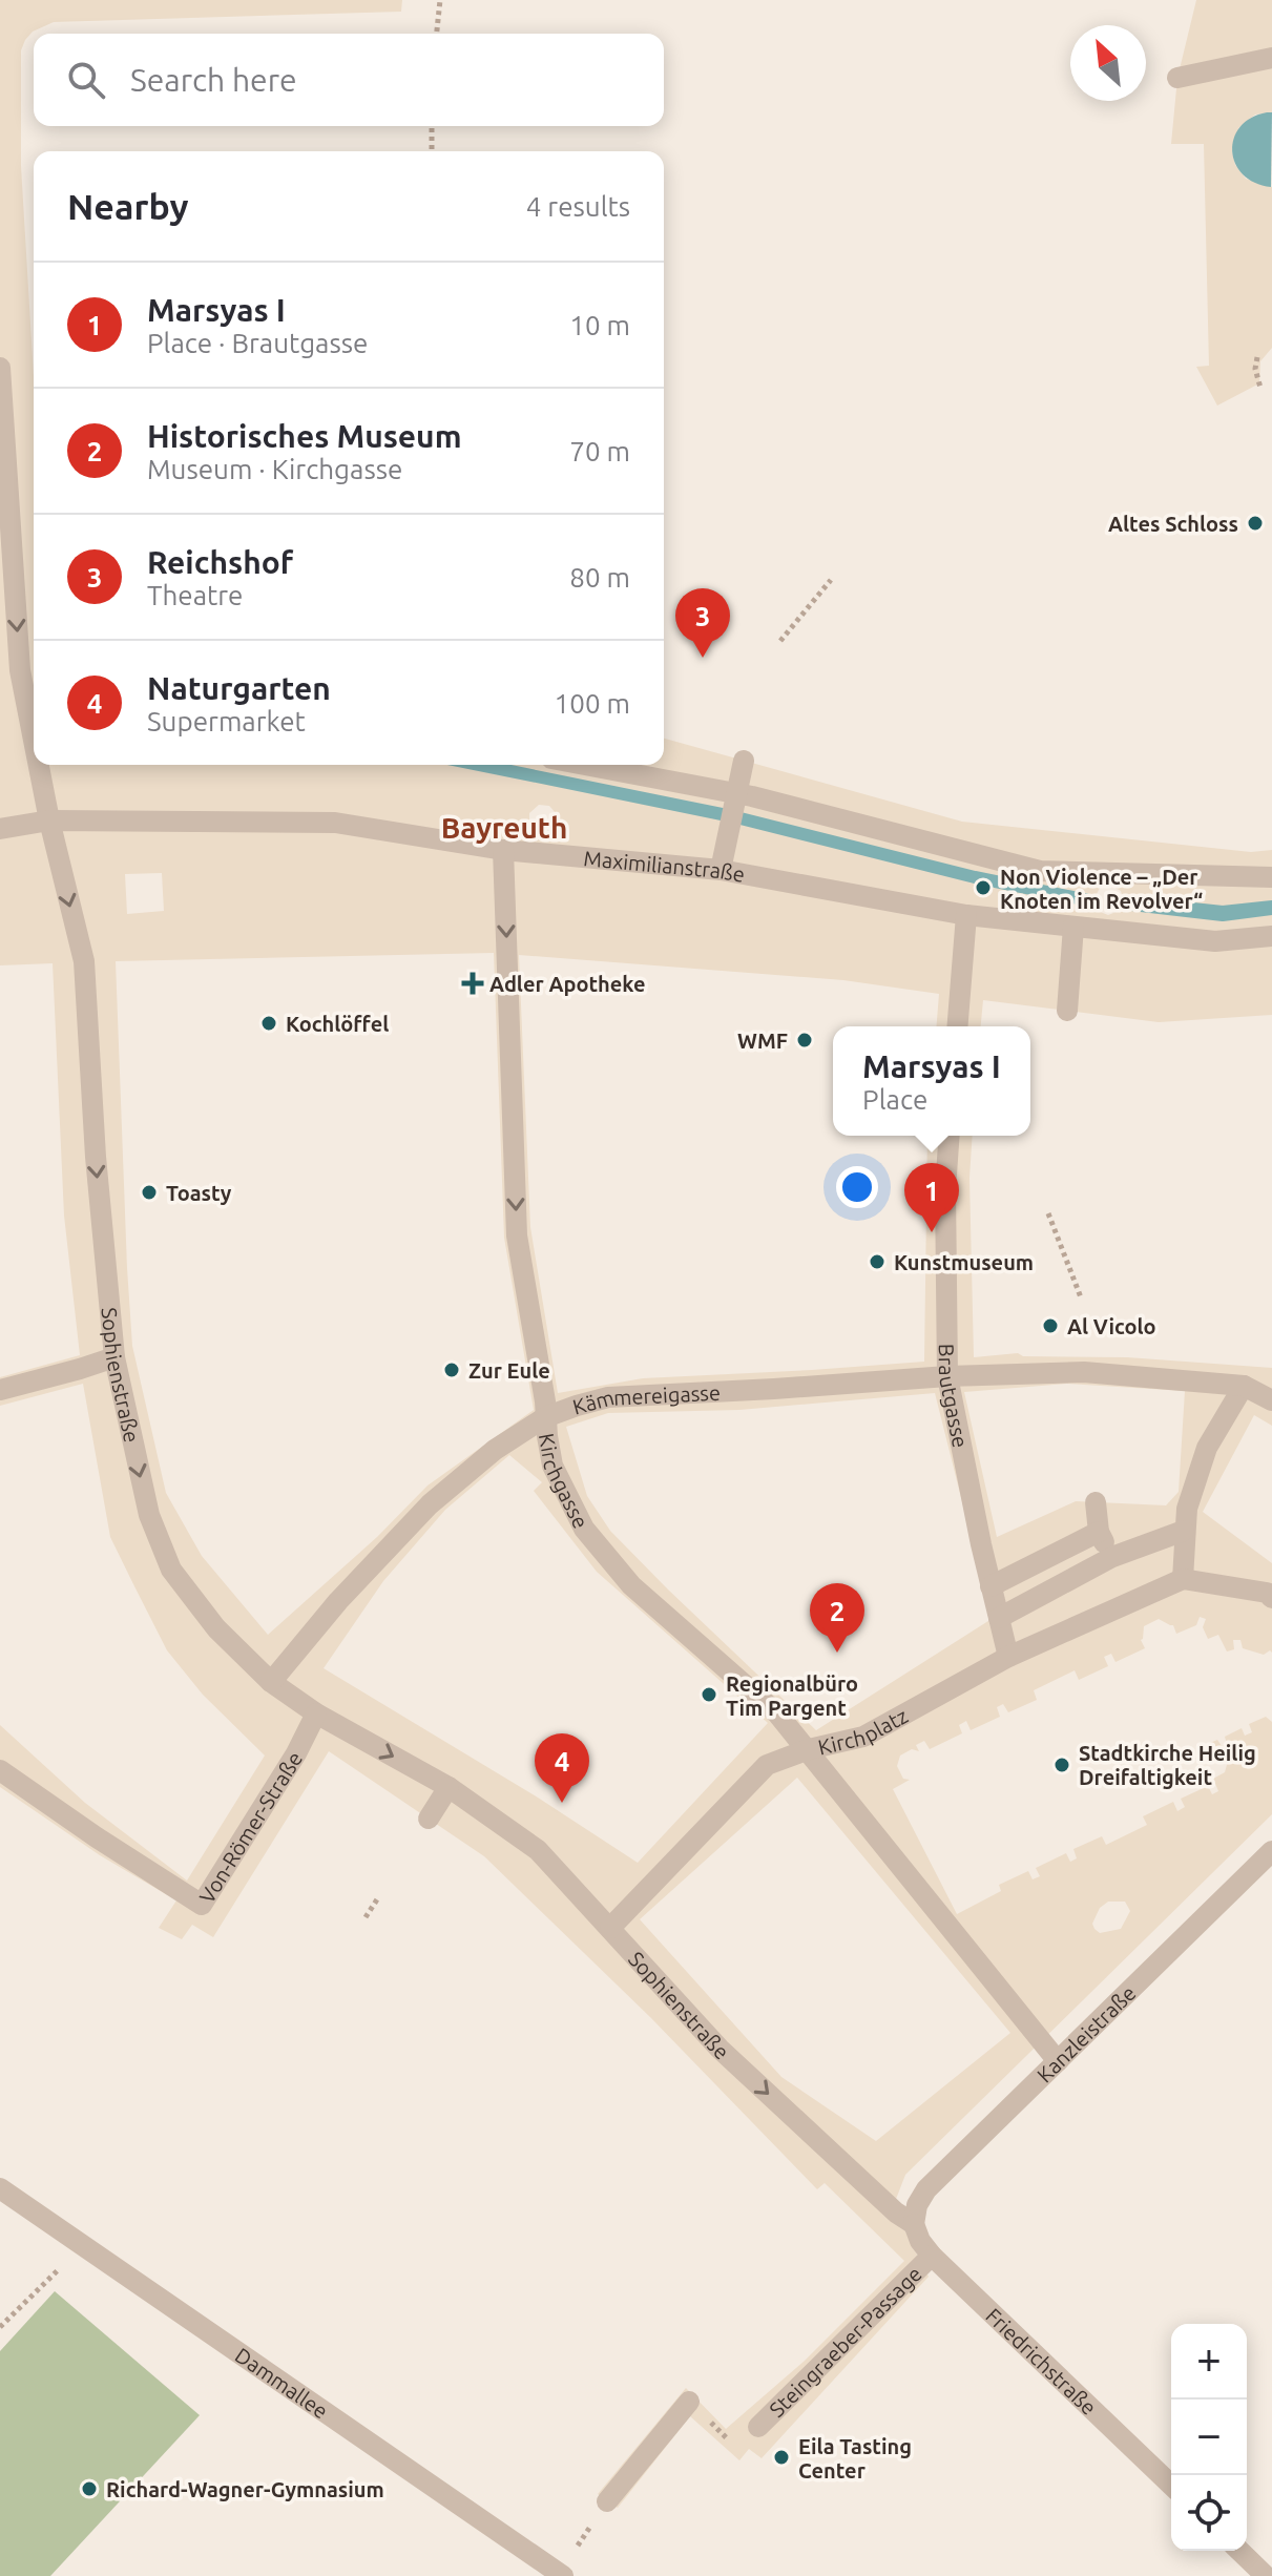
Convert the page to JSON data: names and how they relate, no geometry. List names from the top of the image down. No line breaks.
{"streets":{"street":["Maximilianstraße","Sophienstraße","Brautgasse","Kämmereigasse","Kirchgasse","Kirchplatz","Von-Römer-Straße","Kanzleistraße","Steingraeber-Passage","Friedrichstraße","Dammallee"]},"crossings":[["Maximilianstraße","Sophienstraße"],["Maximilianstraße","Kirchgasse"],["Sophienstraße","Kämmereigasse"],["Sophienstraße","Von-Römer-Straße"],["Sophienstraße","Kanzleistraße"],["Sophienstraße","Friedrichstraße"],["Brautgasse","Kämmereigasse"],["Brautgasse","Kirchplatz"],["Kämmereigasse","Kirchgasse"],["Kirchgasse","Kirchplatz"],["Kirchplatz","Kanzleistraße"],["Kanzleistraße","Friedrichstraße"],["Steingraeber-Passage","Friedrichstraße"]],"one_way":["Sophienstraße","Kirchgasse"],"districts":["Bayreuth"],"places":{"other":["Altes Schloss","Non Violence – „Der Knoten im Revolver“","Kochlöffel","WMF","Toasty","Kunstmuseum","Al Vicolo","Zur Eule","Regionalbüro Tim Pargent","Stadtkirche Heilig Dreifaltigkeit","Eila Tasting Center","Richard-Wagner-Gymnasium"],"health":["Adler Apotheke"]},"north":"top left","page":{"search":"Search here","heading":["Nearby","4 results"],"list":[{"mark":"1","name":"Marsyas I","note":"Place · Brautgasse","value":"10 m"},{"mark":"2","name":"Historisches Museum","note":"Museum · Kirchgasse","value":"70 m"},{"mark":"3","name":"Reichshof","note":"Theatre","value":"80 m"},{"mark":"4","name":"Naturgarten","note":"Supermarket","value":"100 m"}],"pins":["3","1","2","4"],"popup":["Marsyas I","Place"],"map_buttons":["+","−"]}}
